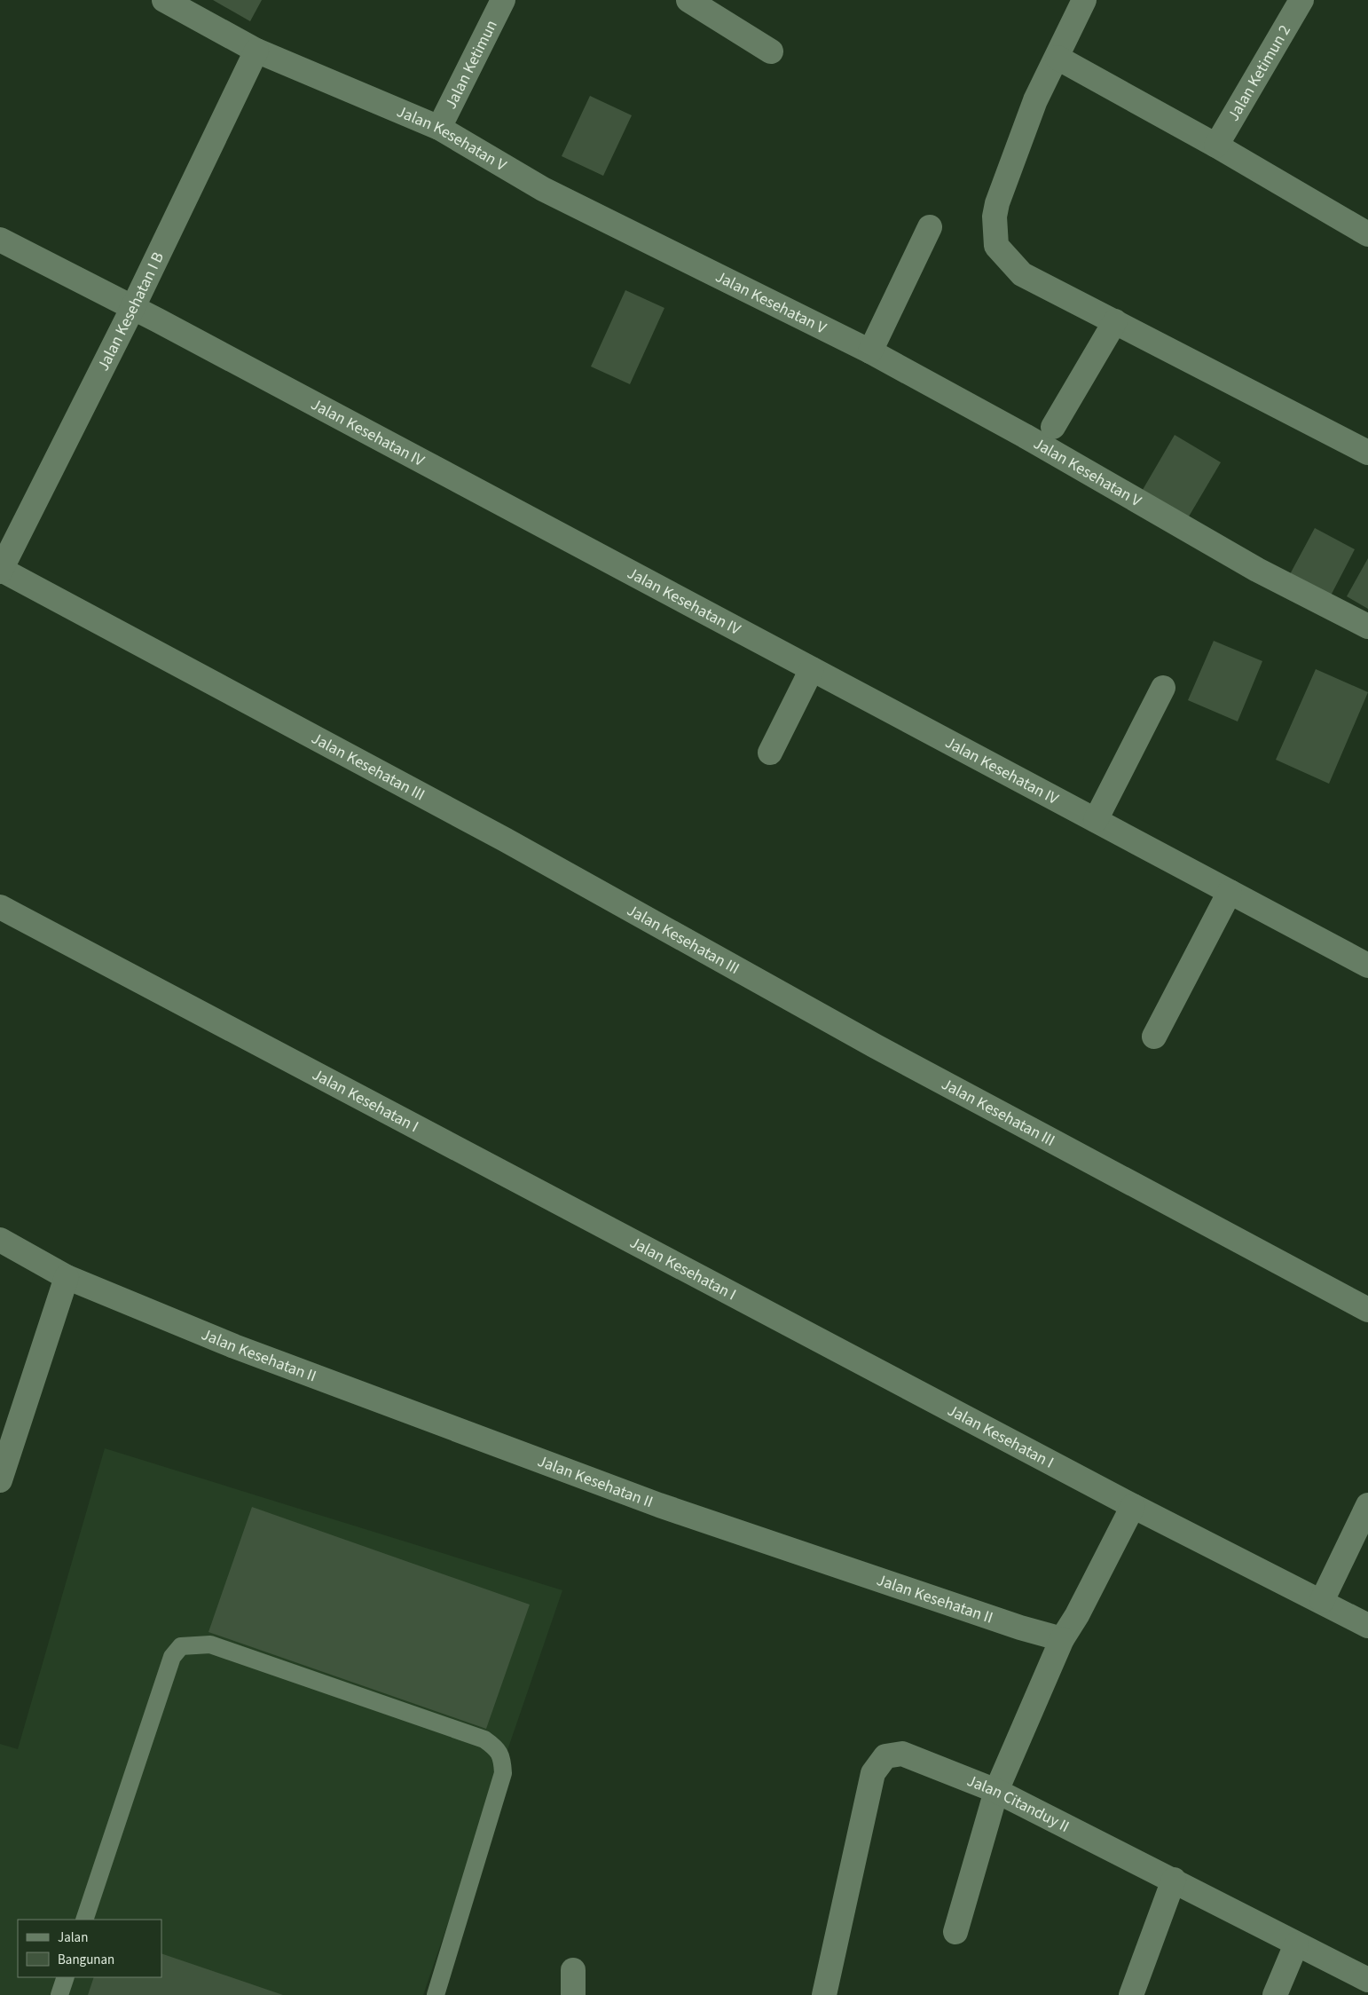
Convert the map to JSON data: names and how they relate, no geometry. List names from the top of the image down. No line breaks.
{"streets":{"street":["Jalan Ketimun","Jalan Ketimun 2","Jalan Kesehatan V","Jalan Kesehatan I B","Jalan Kesehatan IV","Jalan Kesehatan III","Jalan Kesehatan I","Jalan Kesehatan II","Jalan Citanduy II"]},"crossings":[["Jalan Ketimun","Jalan Kesehatan V"],["Jalan Kesehatan V","Jalan Kesehatan I B"],["Jalan Kesehatan I B","Jalan Kesehatan IV"],["Jalan Kesehatan I B","Jalan Kesehatan III"]],"legend":["Jalan","Bangunan"]}
